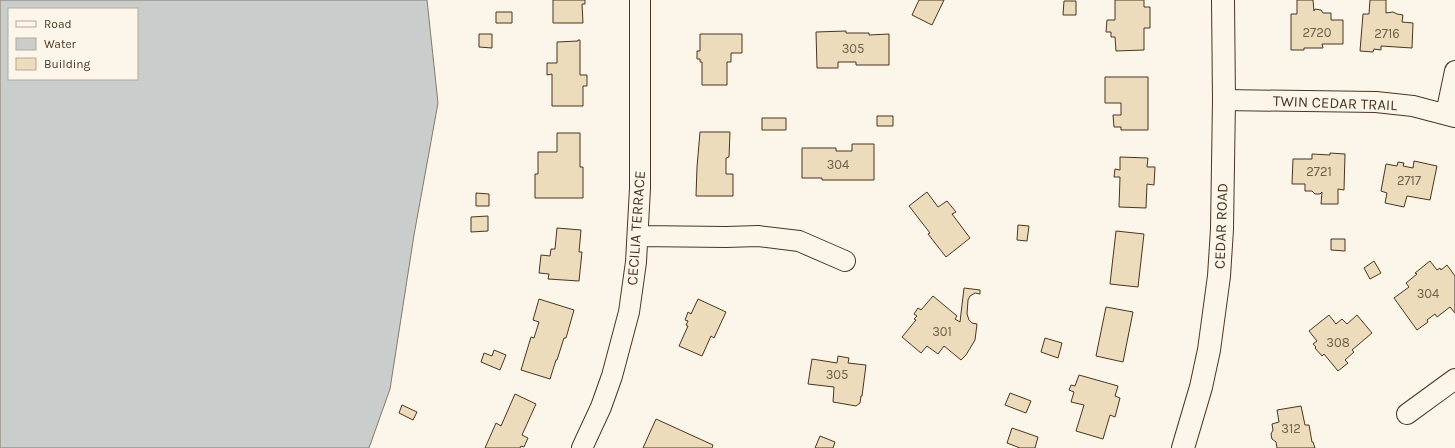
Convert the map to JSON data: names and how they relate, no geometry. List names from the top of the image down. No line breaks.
{"streets":{"street":["TWIN CEDAR TRAIL","CEDAR ROAD","CECILIA TERRACE"]},"crossings":[["TWIN CEDAR TRAIL","CEDAR ROAD"]],"house_numbers":["2720","2716","305","304","2721","2717","304","301","308","305","312"],"legend":["Road","Water","Building"]}
